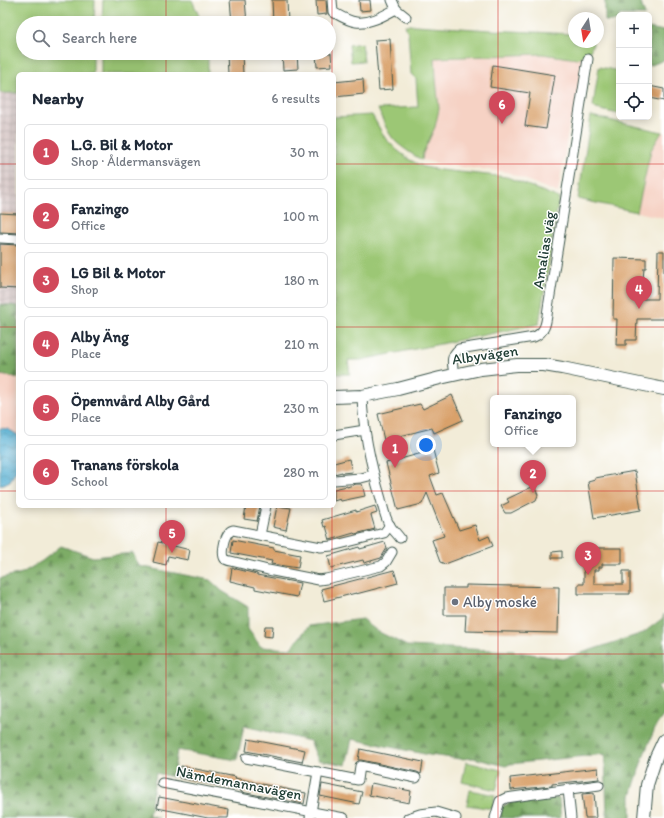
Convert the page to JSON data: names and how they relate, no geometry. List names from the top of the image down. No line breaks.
{"streets":{"street":["Amalias väg","Albyvägen","Nämdemannavägen"]},"crossings":[["Amalias väg","Albyvägen"]],"places":["Alby moské"],"north":"bottom","page":{"map_buttons":["+","−"],"search":"Search here","heading":["Nearby","6 results"],"pins":["6","4","1","2","5","3"],"list":[{"mark":"1","name":"L.G. Bil & Motor","note":"Shop · Åldermansvägen","value":"30 m"},{"mark":"2","name":"Fanzingo","note":"Office","value":"100 m"},{"mark":"3","name":"LG Bil & Motor","note":"Shop","value":"180 m"},{"mark":"4","name":"Alby Äng","note":"Place","value":"210 m"},{"mark":"5","name":"Öpennvård Alby Gård","note":"Place","value":"230 m"},{"mark":"6","name":"Tranans förskola","note":"School","value":"280 m"}],"popup":["Fanzingo","Office"]}}
